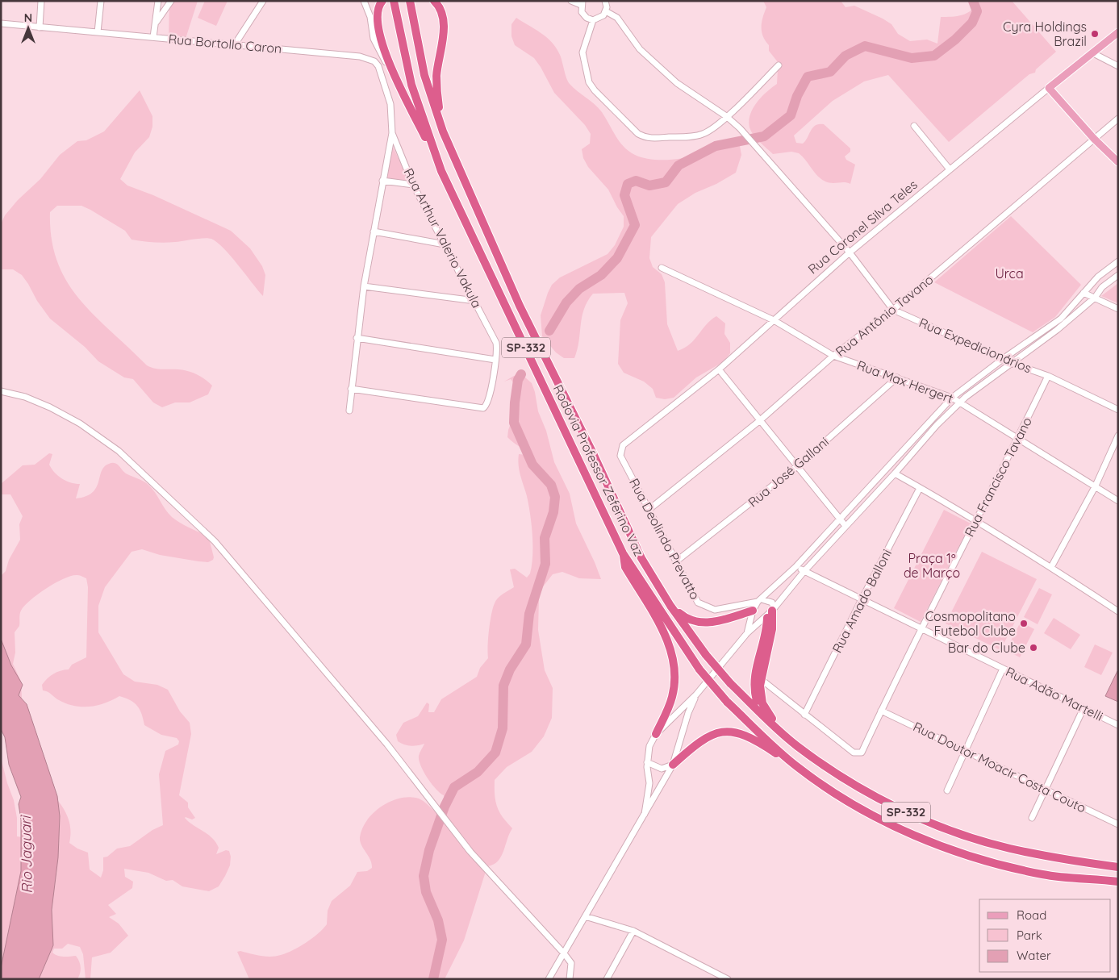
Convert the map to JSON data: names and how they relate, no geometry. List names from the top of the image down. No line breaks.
{"streets":{"highway":["SP-332","Rodovia Professor Zeferino Vaz"],"main road":["Rua Coronel Silva Teles"],"street":["Rua Bortollo Caron","Rua Arthur Valerio Vakula","Rua Antônio Tavano","Rua Expedicionários","Rua Max Hergert","Rua José Gallani","Rua Francisco Tavano","Rua Deolindo Prevatto","Rua Amado Balloni","Rua Adão Martelli","Rua Doutor Moacir Costa Couto"]},"crossings":[["Rua Bortollo Caron","Rua Arthur Valerio Vakula"],["Rua Coronel Silva Teles","Rua Expedicionários"],["Rua Coronel Silva Teles","Rua Max Hergert"],["Rua Coronel Silva Teles","Rua Deolindo Prevatto"],["Rua Antônio Tavano","Rua Expedicionários"],["Rua Antônio Tavano","Rua Max Hergert"],["Rua Antônio Tavano","Rua Deolindo Prevatto"],["Rua Expedicionários","Rua Francisco Tavano"],["Rua Max Hergert","Rua José Gallani"],["Rua Max Hergert","Rua Francisco Tavano"],["Rua José Gallani","Rua Deolindo Prevatto"],["Rua Francisco Tavano","Rua Amado Balloni"],["Rua Francisco Tavano","Rua Adão Martelli"],["Rua Francisco Tavano","Rua Doutor Moacir Costa Couto"],["Rua Amado Balloni","Rua Adão Martelli"]],"water":["Rio Jaguari"],"parks":["Urca","Praça 1º de Março"],"places":["Cyra Holdings Brazil","Cosmopolitano Futebol Clube","Bar do Clube"],"legend":["Road","Park","Water"],"north":"top"}
